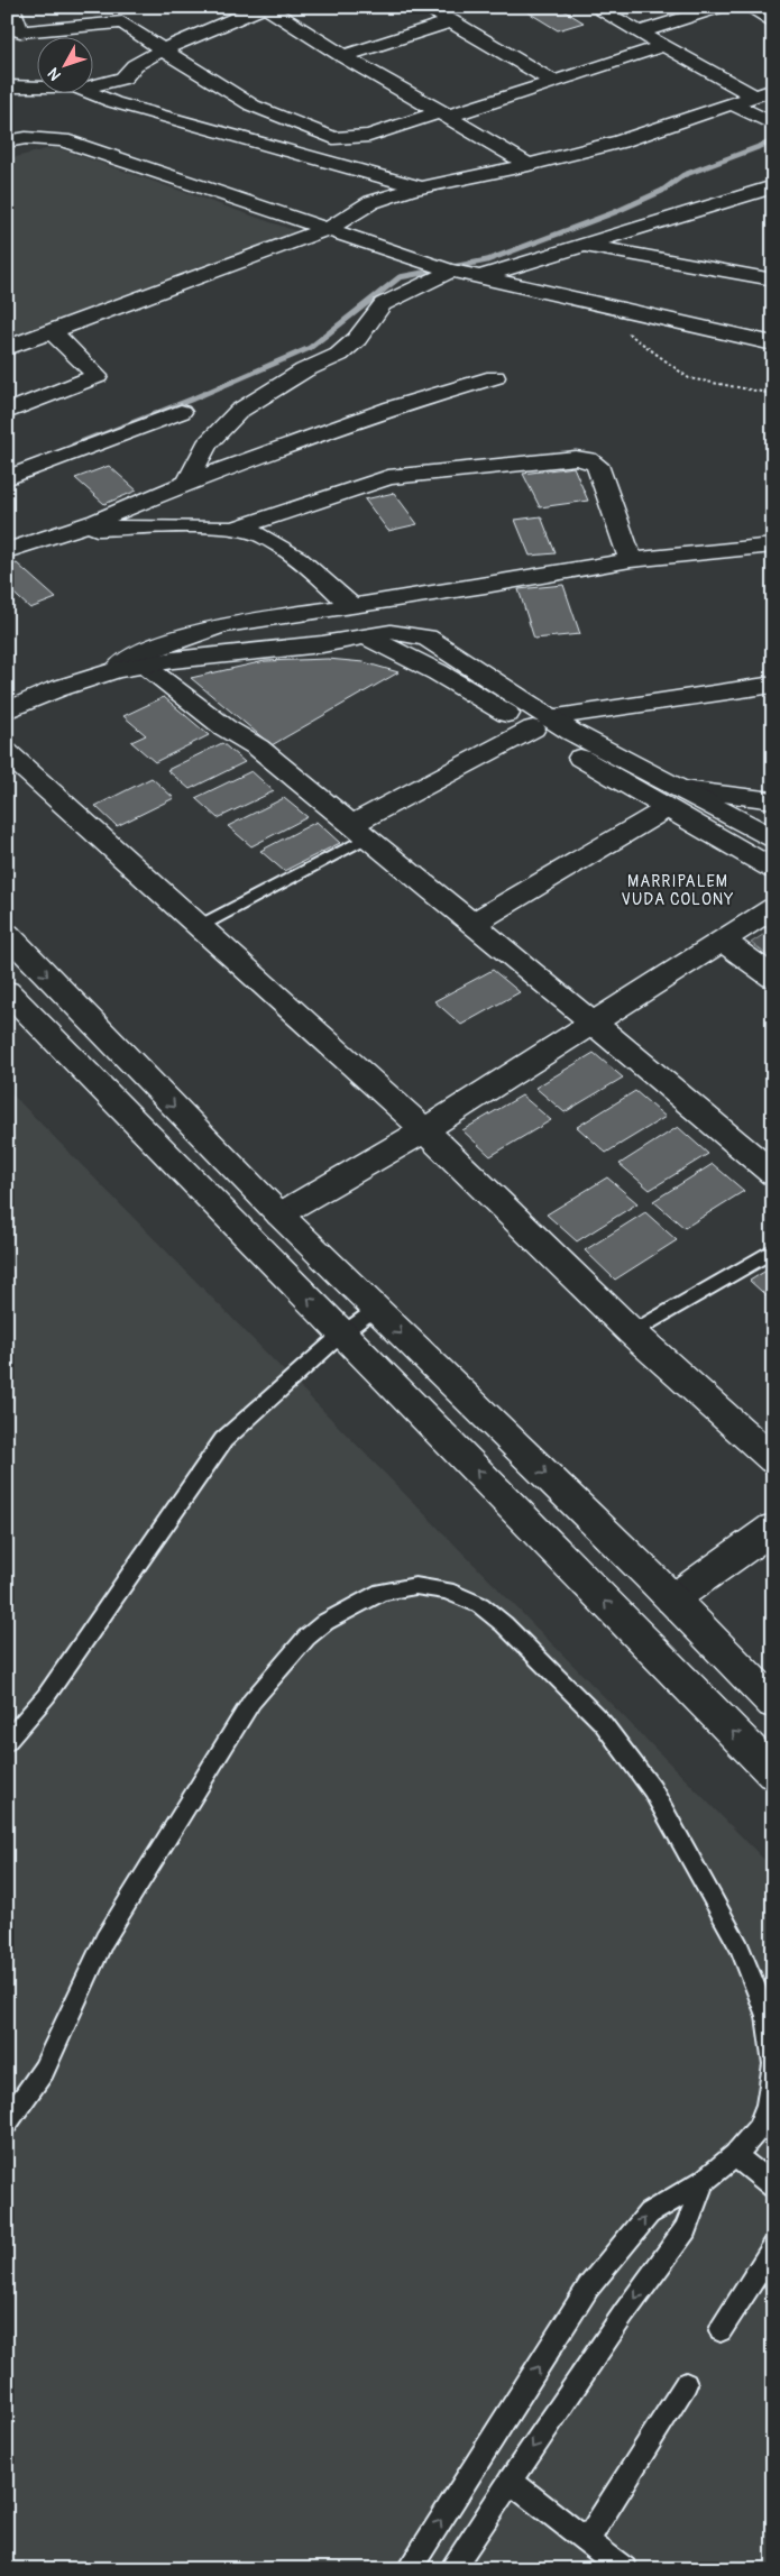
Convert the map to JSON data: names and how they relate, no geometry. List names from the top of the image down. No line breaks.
{"districts":["MARRIPALEM VUDA COLONY"],"north":"bottom left"}
